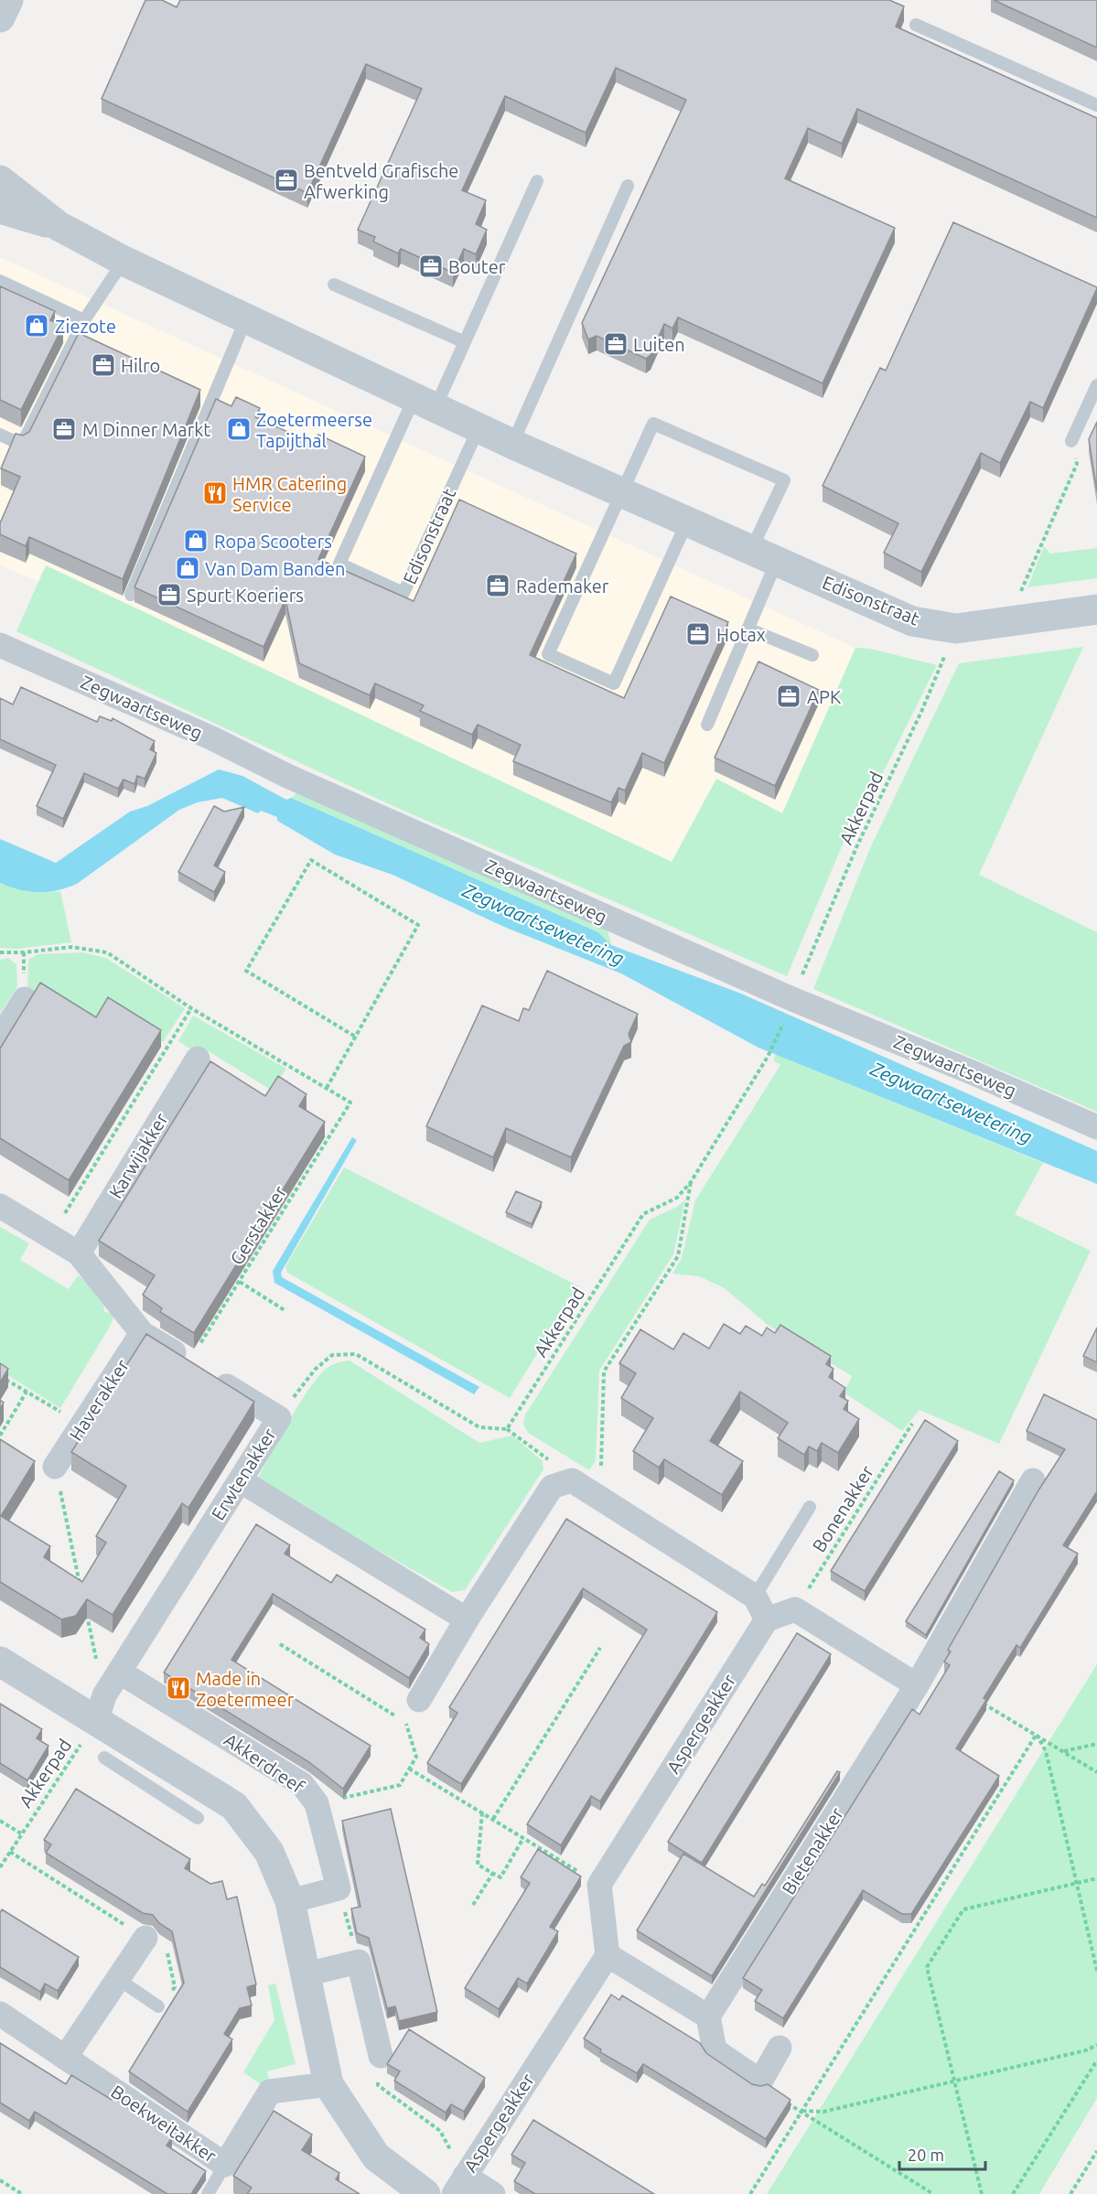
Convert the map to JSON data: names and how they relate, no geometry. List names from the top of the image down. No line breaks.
{"streets":{"street":["Edisonstraat","Zegwaartseweg","Karwijakker","Haverakker","Erwtenakker","Aspergeakker","Akkerdreef","Bietenakker","Boekweitakker"],"path":["Akkerpad","Gerstakker","Bonenakker"]},"crossings":[["Edisonstraat","Akkerpad"],["Zegwaartseweg","Akkerpad"],["Akkerpad","Erwtenakker"],["Karwijakker","Erwtenakker"],["Gerstakker","Erwtenakker"],["Haverakker","Erwtenakker"],["Erwtenakker","Akkerdreef"]],"water":["Zegwaartsewetering"],"places":{"office":["Bentveld Grafische Afwerking","Bouter","Luiten","Hilro","M Dinner Markt","Rademaker","Spurt Koeriers","Hotax","APK"],"shop":["Ziezote","Zoetermeerse Tapijthal","Ropa Scooters","Van Dam Banden"],"restaurant":["HMR Catering Service","Made in Zoetermeer"]},"scale_bar":"20 m"}
